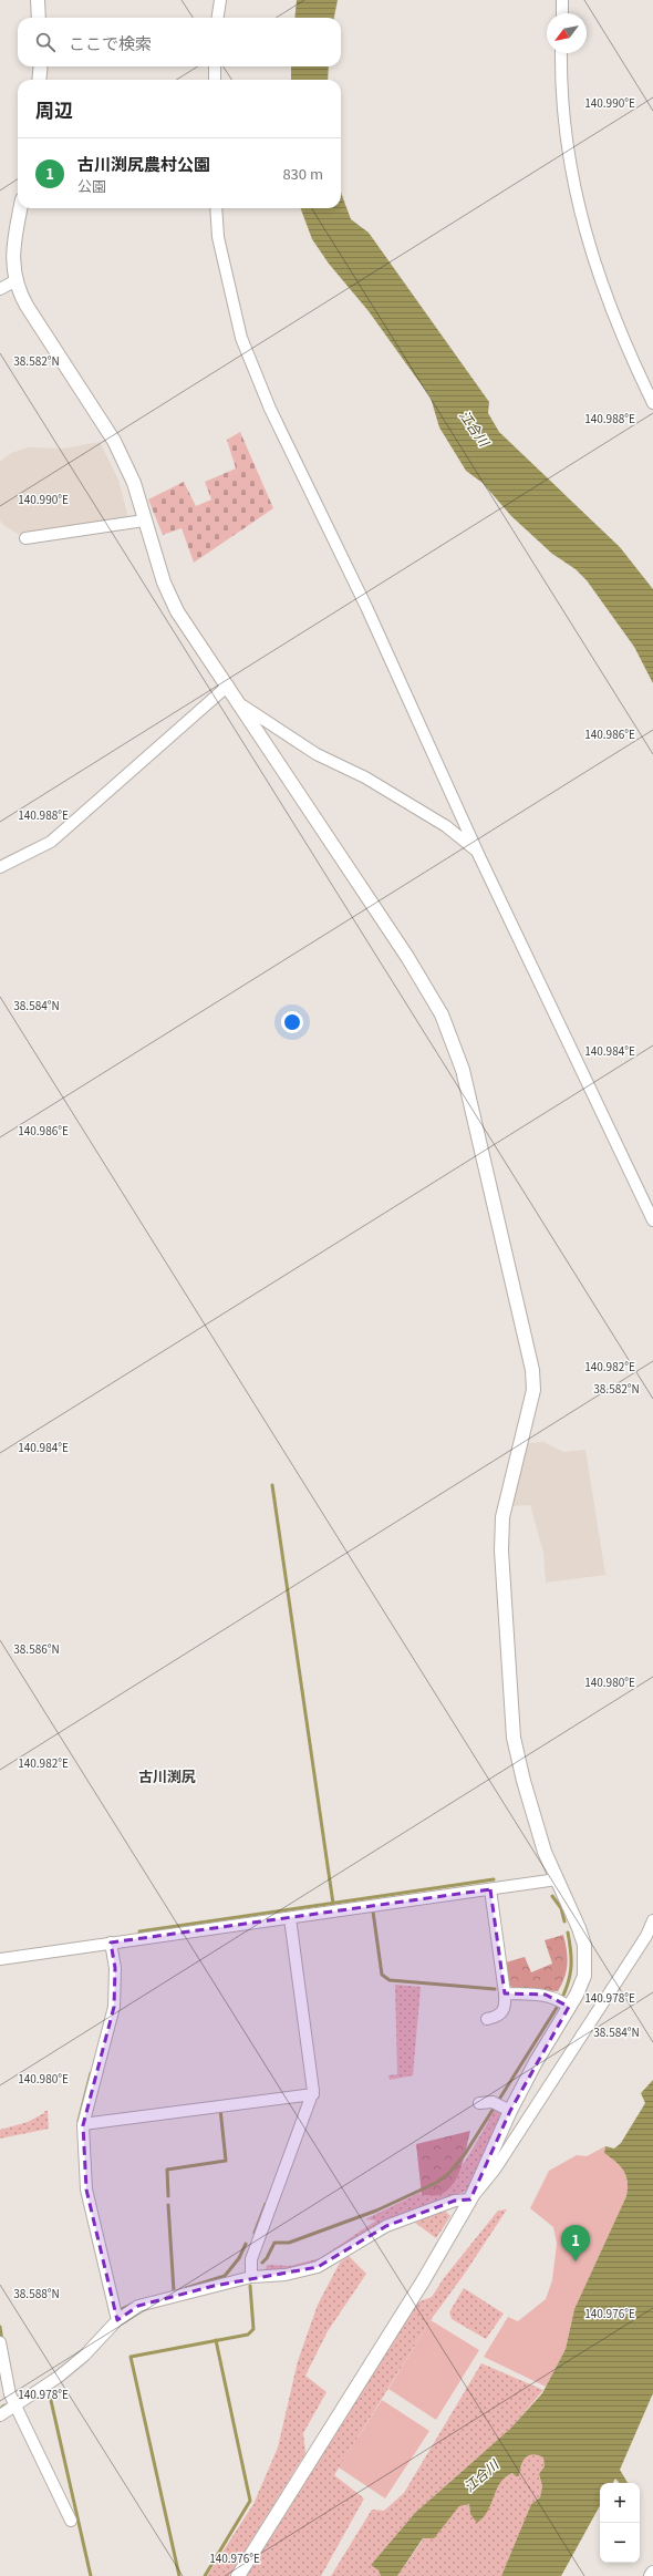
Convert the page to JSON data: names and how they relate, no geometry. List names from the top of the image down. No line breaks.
{"districts":["古川渕尻"],"water":["江合川"],"north":"bottom left","page":{"search":"ここで検索","heading":"周辺","list":[{"mark":"1","name":"古川渕尻農村公園","note":"公園","value":"830 m"}],"pins":"1","map_buttons":["+","−"]},"coordinates":["140.990°E","38.582°N","140.988°E","140.986°E","38.584°N","140.984°E","140.982°E","38.586°N","140.980°E","140.978°E","38.588°N","140.976°E"]}
